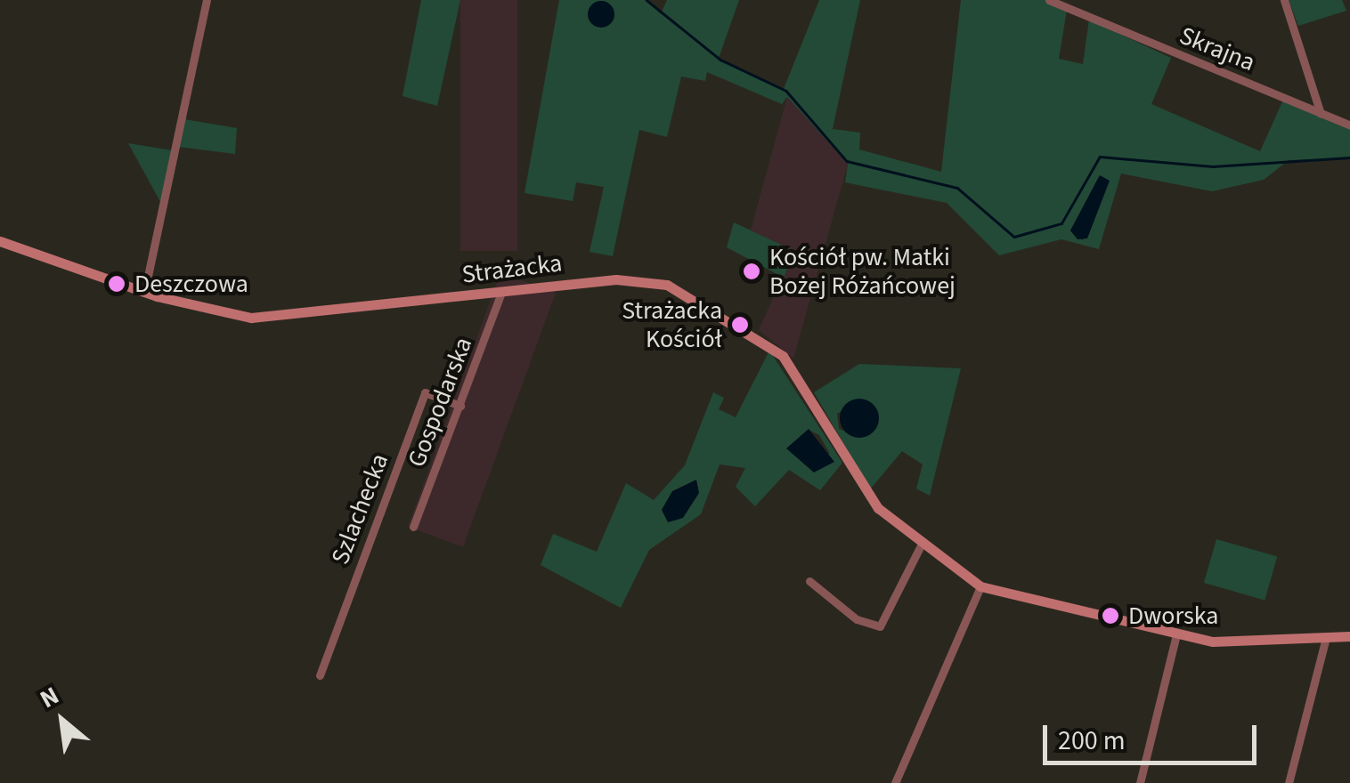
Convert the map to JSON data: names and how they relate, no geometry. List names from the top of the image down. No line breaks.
{"streets":{"street":["Skrajna","Strażacka","Gospodarska","Szlachecka"]},"crossings":[["Strażacka","Gospodarska"],["Gospodarska","Szlachecka"]],"places":["Kościół pw. Matki Bożej Różańcowej","Deszczowa","Strażacka Kościół","Dworska"],"scale_bar":"200 m","north":"top left"}
